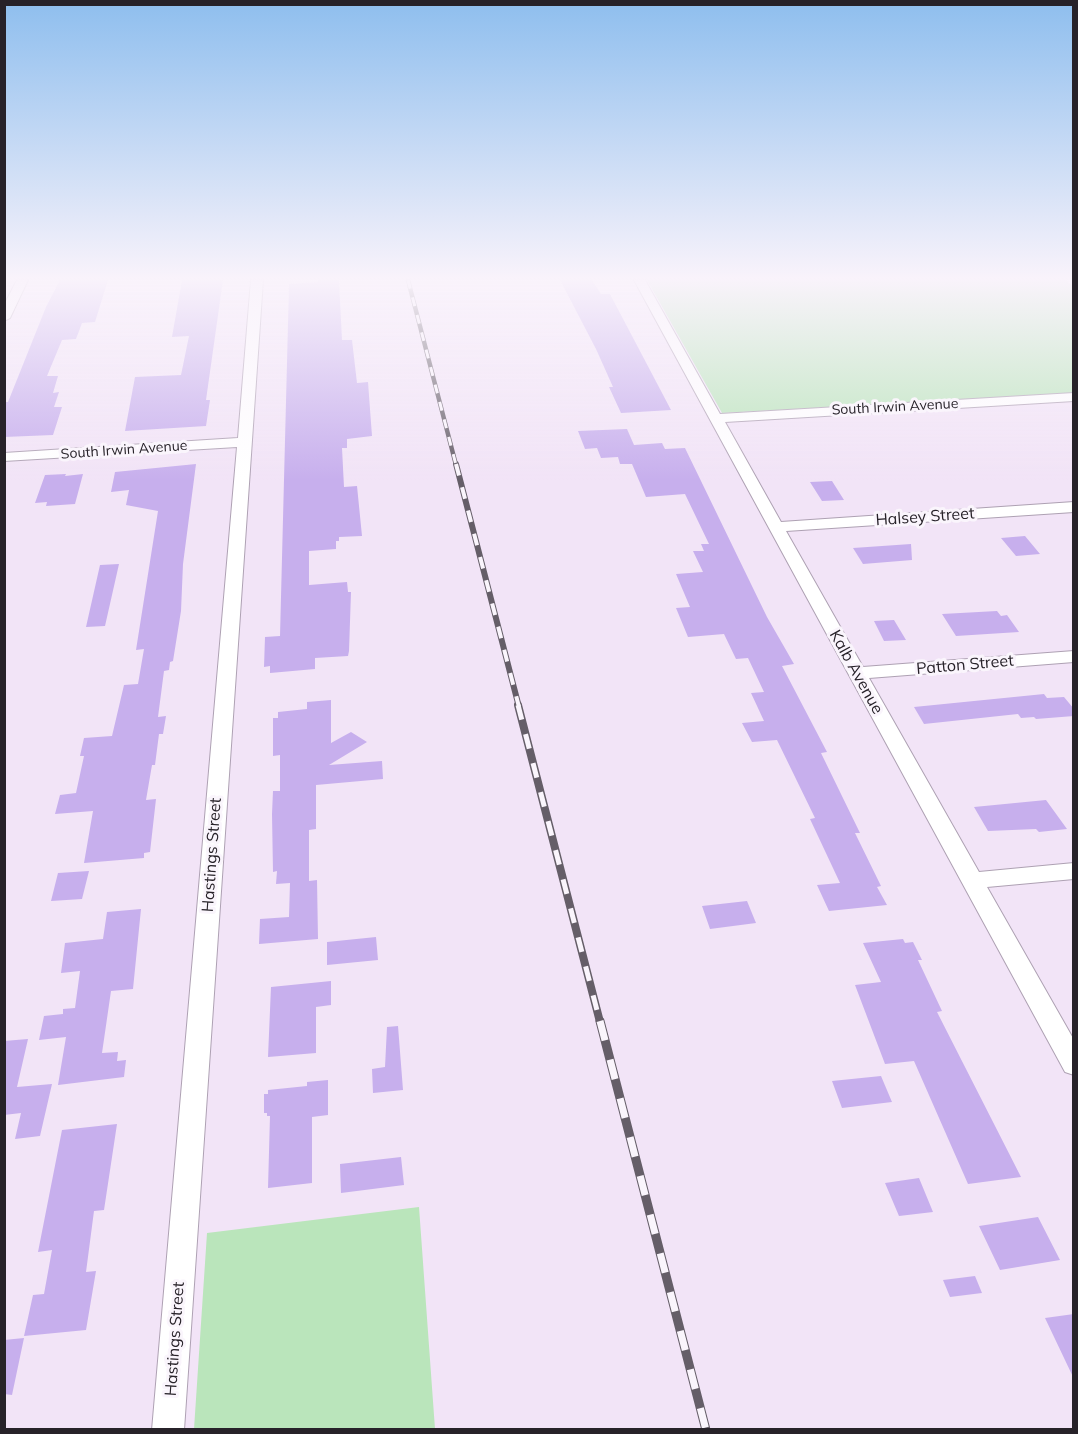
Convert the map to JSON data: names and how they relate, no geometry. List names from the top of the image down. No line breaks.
{"streets":{"street":["South Irwin Avenue","Halsey Street","Patton Street","Kalb Avenue","Hastings Street"]},"crossings":[["South Irwin Avenue","Kalb Avenue"],["South Irwin Avenue","Hastings Street"],["Halsey Street","Kalb Avenue"],["Patton Street","Kalb Avenue"]]}
